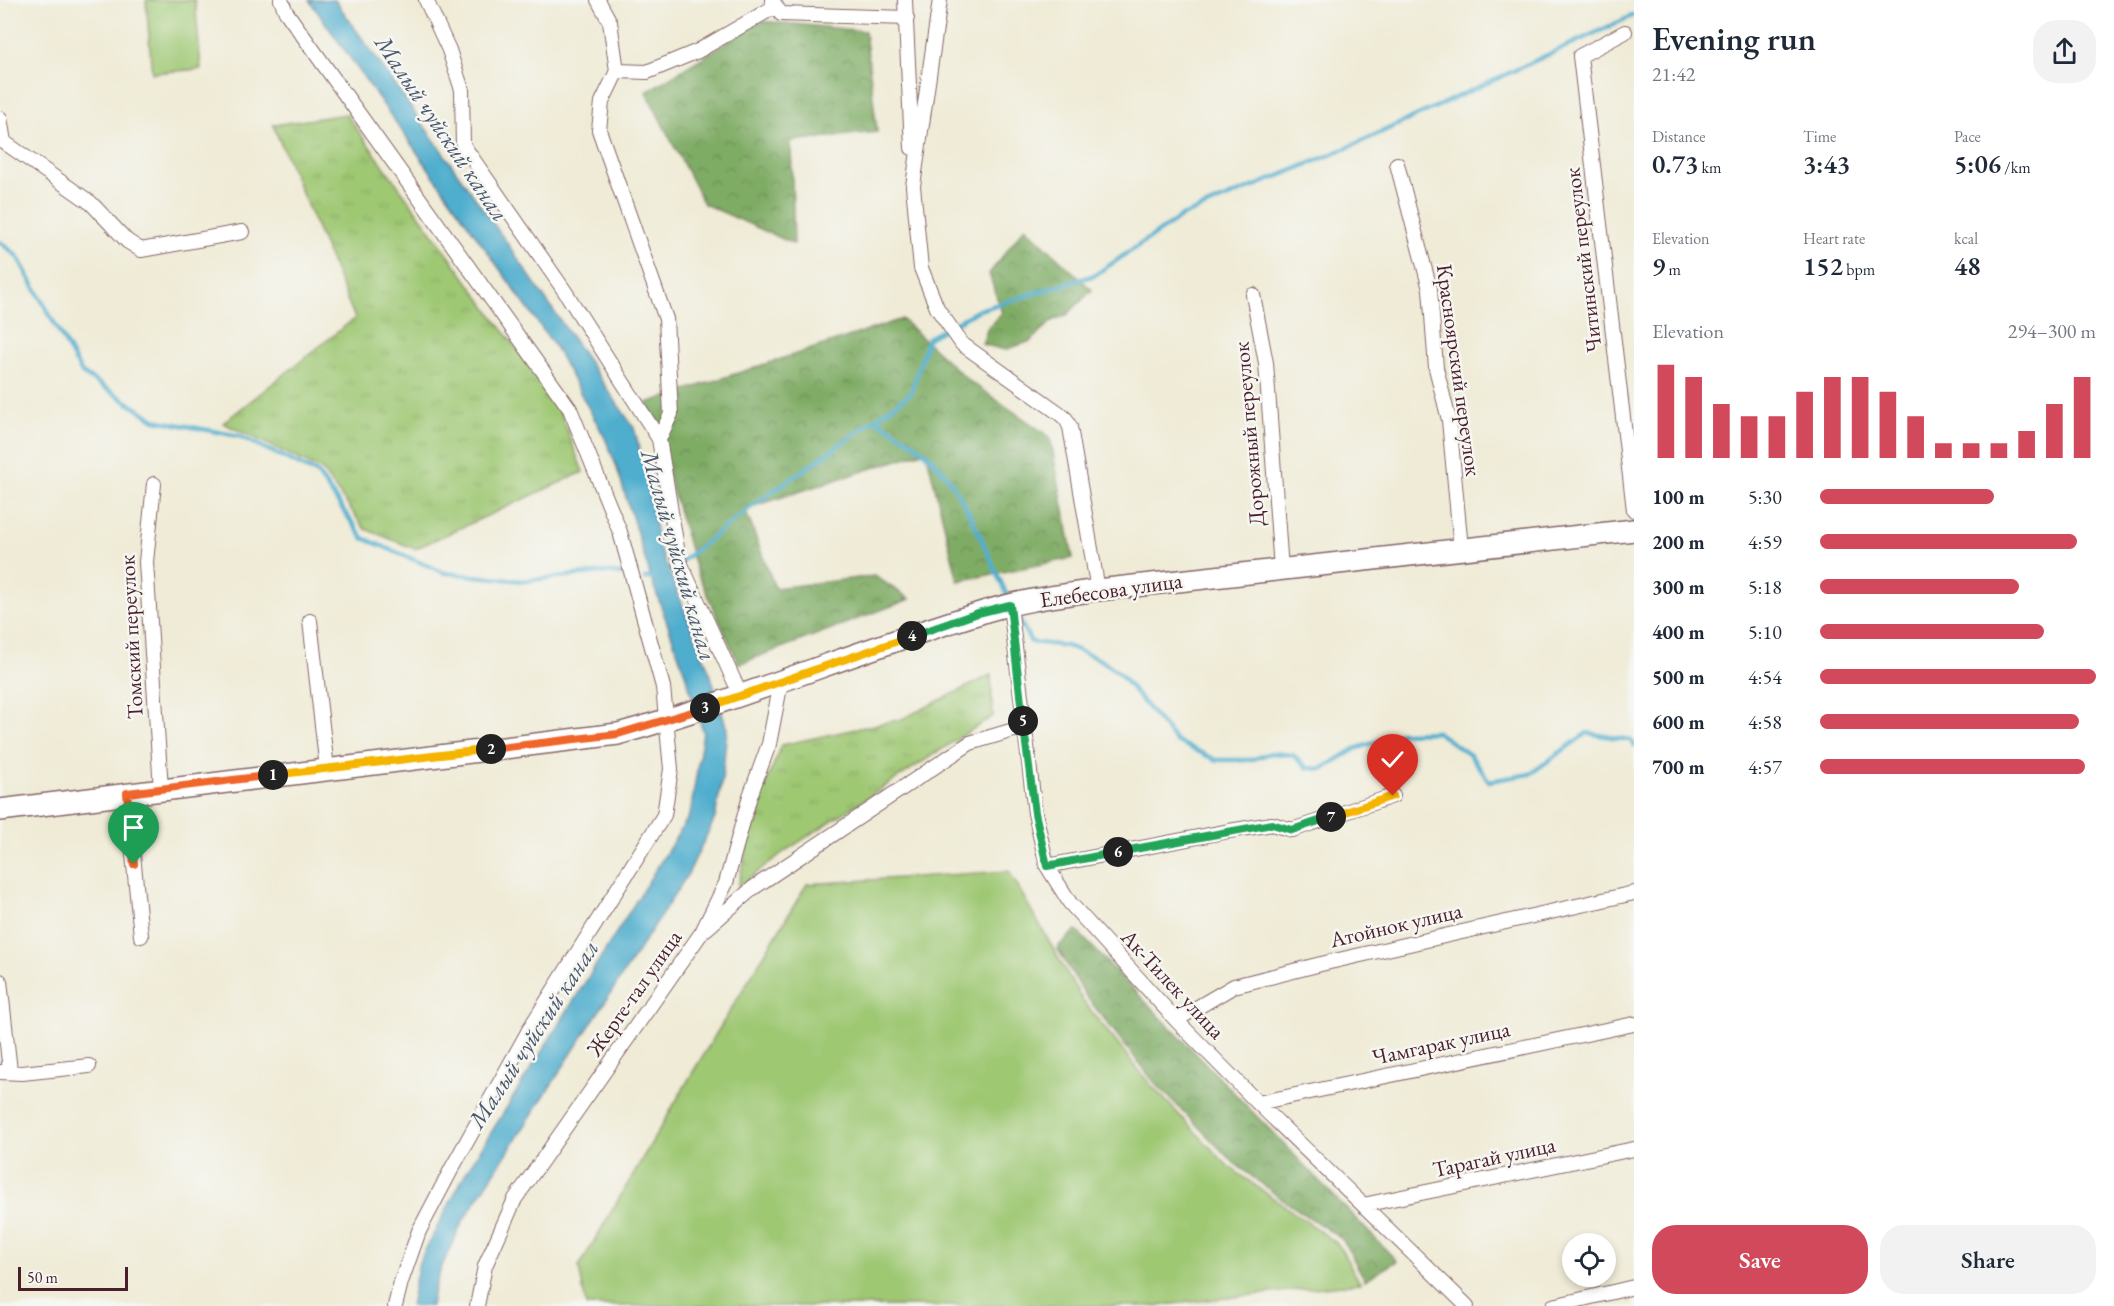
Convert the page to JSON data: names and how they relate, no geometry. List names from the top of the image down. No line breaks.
{"streets":{"main road":["Елебесова улица"],"street":["Читинский переулок","Красноярский переулок","Дорожный переулок","Томский переулок","Атойнок улица","Ак-Тилек улица","Жерге-тал улица","Чамгарак улица","Тарагай улица"]},"crossings":[["Красноярский переулок","Елебесова улица"],["Дорожный переулок","Елебесова улица"],["Елебесова улица","Томский переулок"],["Елебесова улица","Ак-Тилек улица"],["Елебесова улица","Жерге-тал улица"],["Атойнок улица","Ак-Тилек улица"],["Ак-Тилек улица","Чамгарак улица"],["Ак-Тилек улица","Тарагай улица"]],"water":["Малый чуйский канал"],"scale_bar":"50 m","page":{"heading":["Evening run","21:42"],"stats":[["Distance","0.73 km"],["Time","3:43"],["Pace","5:06 /km"],["Elevation","9 m"],["Heart rate","152 bpm"],["kcal","48"]],"chart":["Elevation","294–300 m"],"list":[{"name":"100 m","note":"5:30"},{"name":"200 m","note":"4:59"},{"name":"300 m","note":"5:18"},{"name":"400 m","note":"5:10"},{"name":"500 m","note":"4:54"},{"name":"600 m","note":"4:58"},{"name":"700 m","note":"4:57"}],"pins":["4","3","5","2","1","7","6"],"buttons":["Save","Share"],"scale":"50 m"}}
